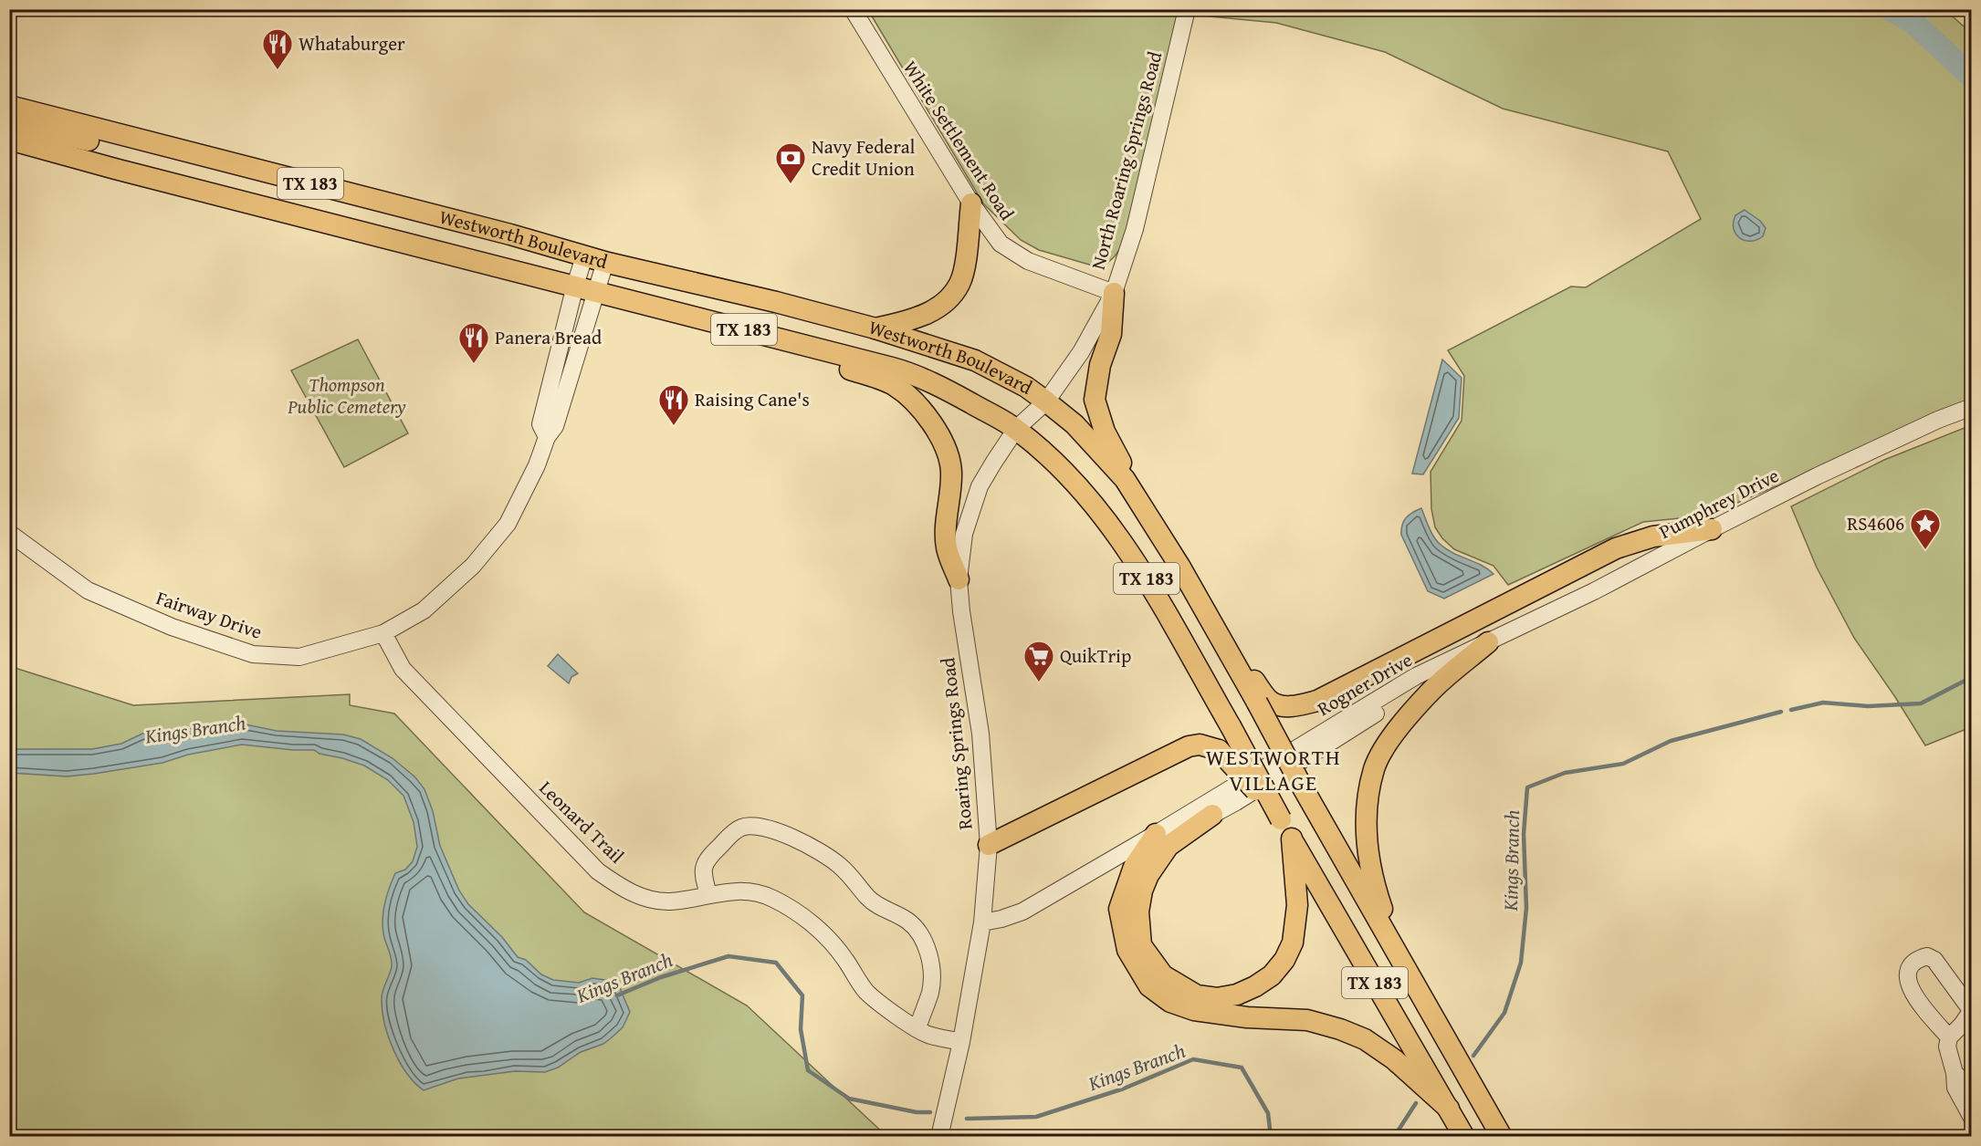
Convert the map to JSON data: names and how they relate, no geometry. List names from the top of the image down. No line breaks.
{"streets":{"main road":["TX 183","Westworth Boulevard"],"street":["White Settlement Road","North Roaring Springs Road","Pumphrey Drive","Fairway Drive","Rogner Drive","Roaring Springs Road","Leonard Trail"]},"crossings":[["White Settlement Road","North Roaring Springs Road"],["North Roaring Springs Road","Westworth Boulevard"],["North Roaring Springs Road","Roaring Springs Road"],["Westworth Boulevard","Fairway Drive"],["Westworth Boulevard","Roaring Springs Road"],["Pumphrey Drive","Rogner Drive"],["Fairway Drive","Leonard Trail"],["Rogner Drive","Roaring Springs Road"],["Roaring Springs Road","Leonard Trail"]],"districts":["WESTWORTH VILLAGE"],"water":["Kings Branch"],"parks":["Thompson Public Cemetery"],"places":{"restaurant":["Whataburger","Panera Bread","Raising Cane's"],"bank":["Navy Federal Credit Union"],"place":["RS4606"],"supermarket":["QuikTrip"]}}
